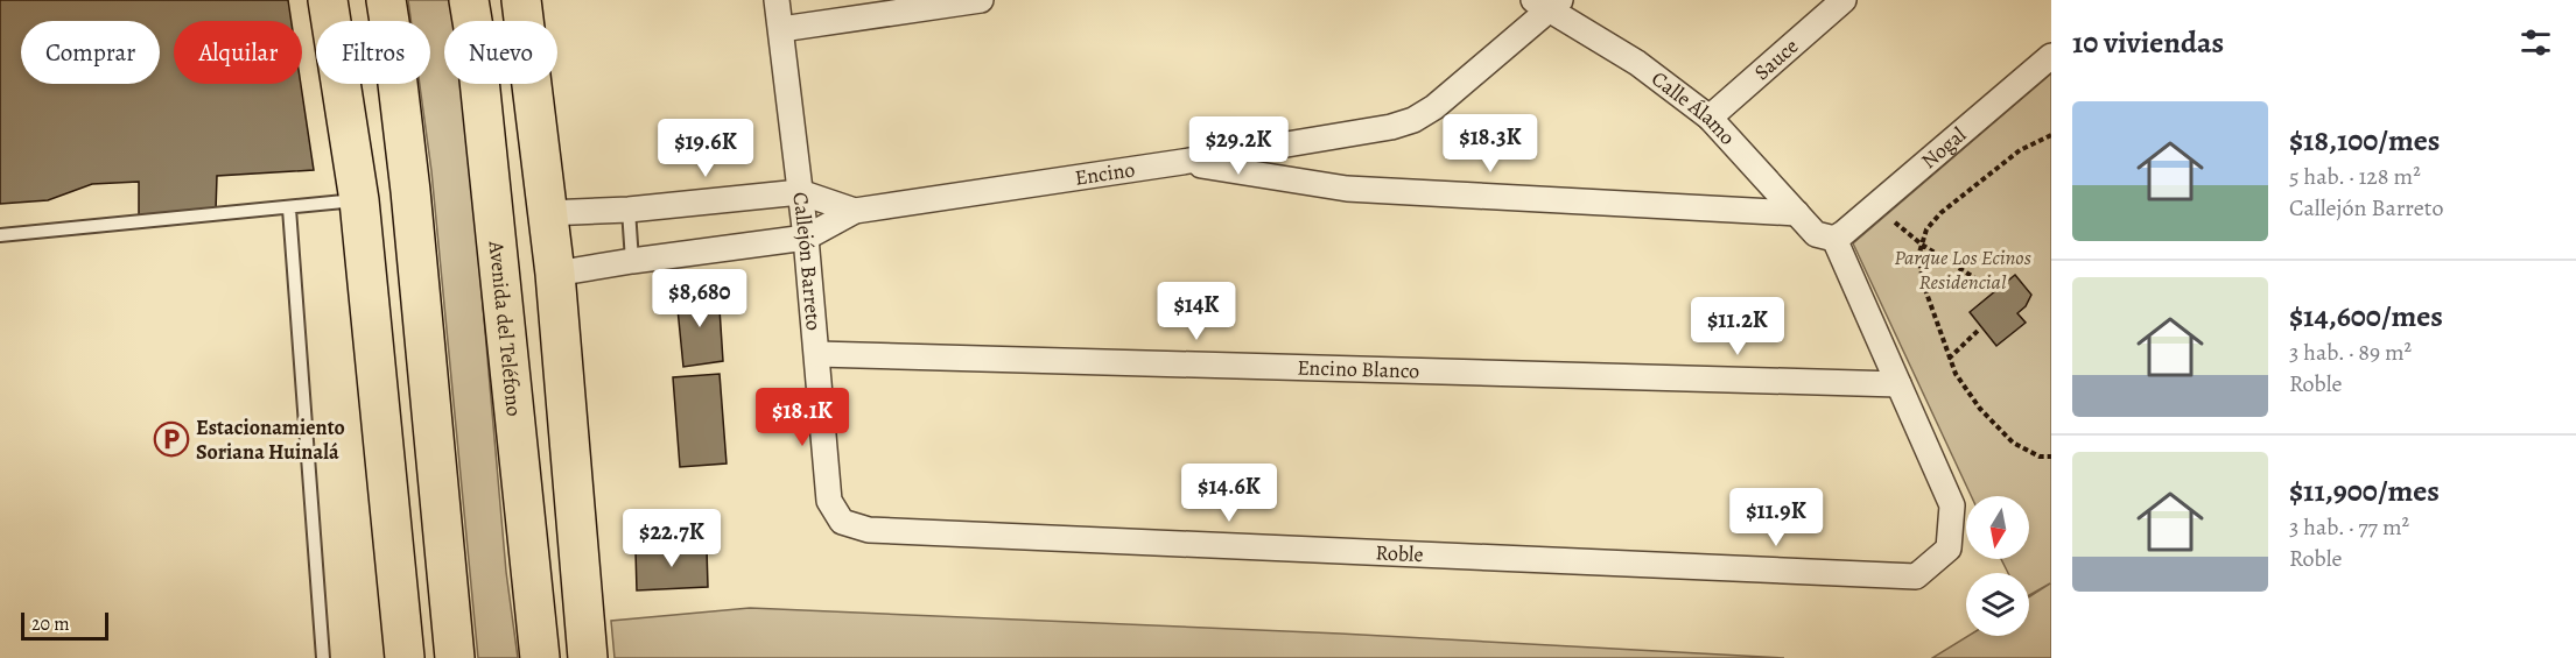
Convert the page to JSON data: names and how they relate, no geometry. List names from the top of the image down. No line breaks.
{"streets":{"main road":["Avenida del Teléfono"],"street":["Sauce","Calle Álamo","Nogal","Encino","Callejón Barreto","Encino Blanco","Roble"]},"crossings":[["Sauce","Calle Álamo"],["Calle Álamo","Nogal"],["Calle Álamo","Encino"],["Encino","Callejón Barreto"],["Callejón Barreto","Encino Blanco"],["Callejón Barreto","Roble"],["Encino Blanco","Roble"]],"parks":["Parque Los Ecinos Residencial"],"places":{"parking":["Estacionamiento Soriana Huinalá"]},"scale_bar":"20 m","north":"bottom","page":{"heading":"10 viviendas","chip":["Comprar","Alquilar","Filtros","Nuevo"],"list":[{"name":"$18,100/mes","note":"5 hab. · 128 m² · Callejón Barreto"},{"name":"$14,600/mes","note":"3 hab. · 89 m² · Roble"},{"name":"$11,900/mes","note":"3 hab. · 77 m² · Roble"}],"price":["$18.3K","$29.2K","$19.6K","$8,680","$14K","$11.2K","$18.1K","$14.6K","$11.9K","$22.7K"],"scale":"20 m"}}
